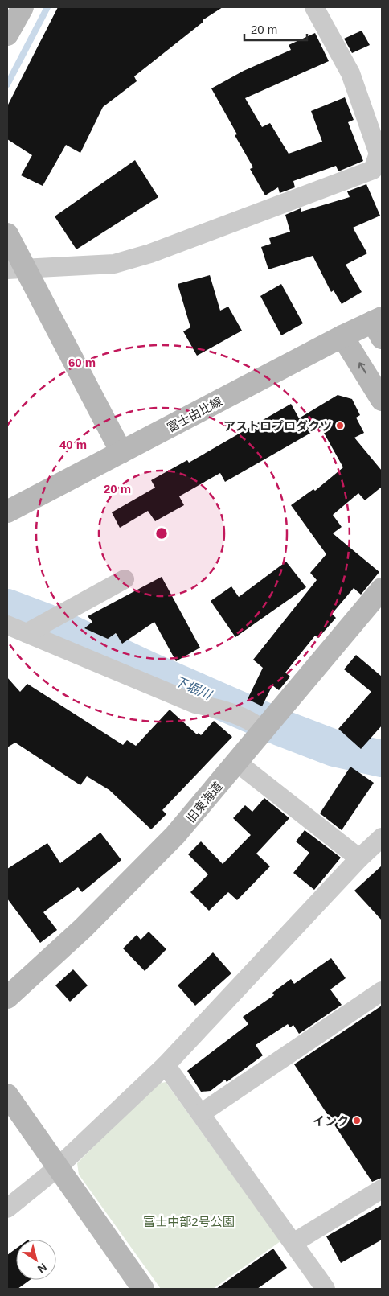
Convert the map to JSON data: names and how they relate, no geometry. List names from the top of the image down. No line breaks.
{"streets":{"street":["富士由比線","旧東海道"]},"water":["下堀川"],"parks":["富士中部2号公園"],"places":["アストロプロダクツ","インク"],"scale_bar":"20 m","north":"bottom right","rings":["60 m","40 m","20 m"]}
